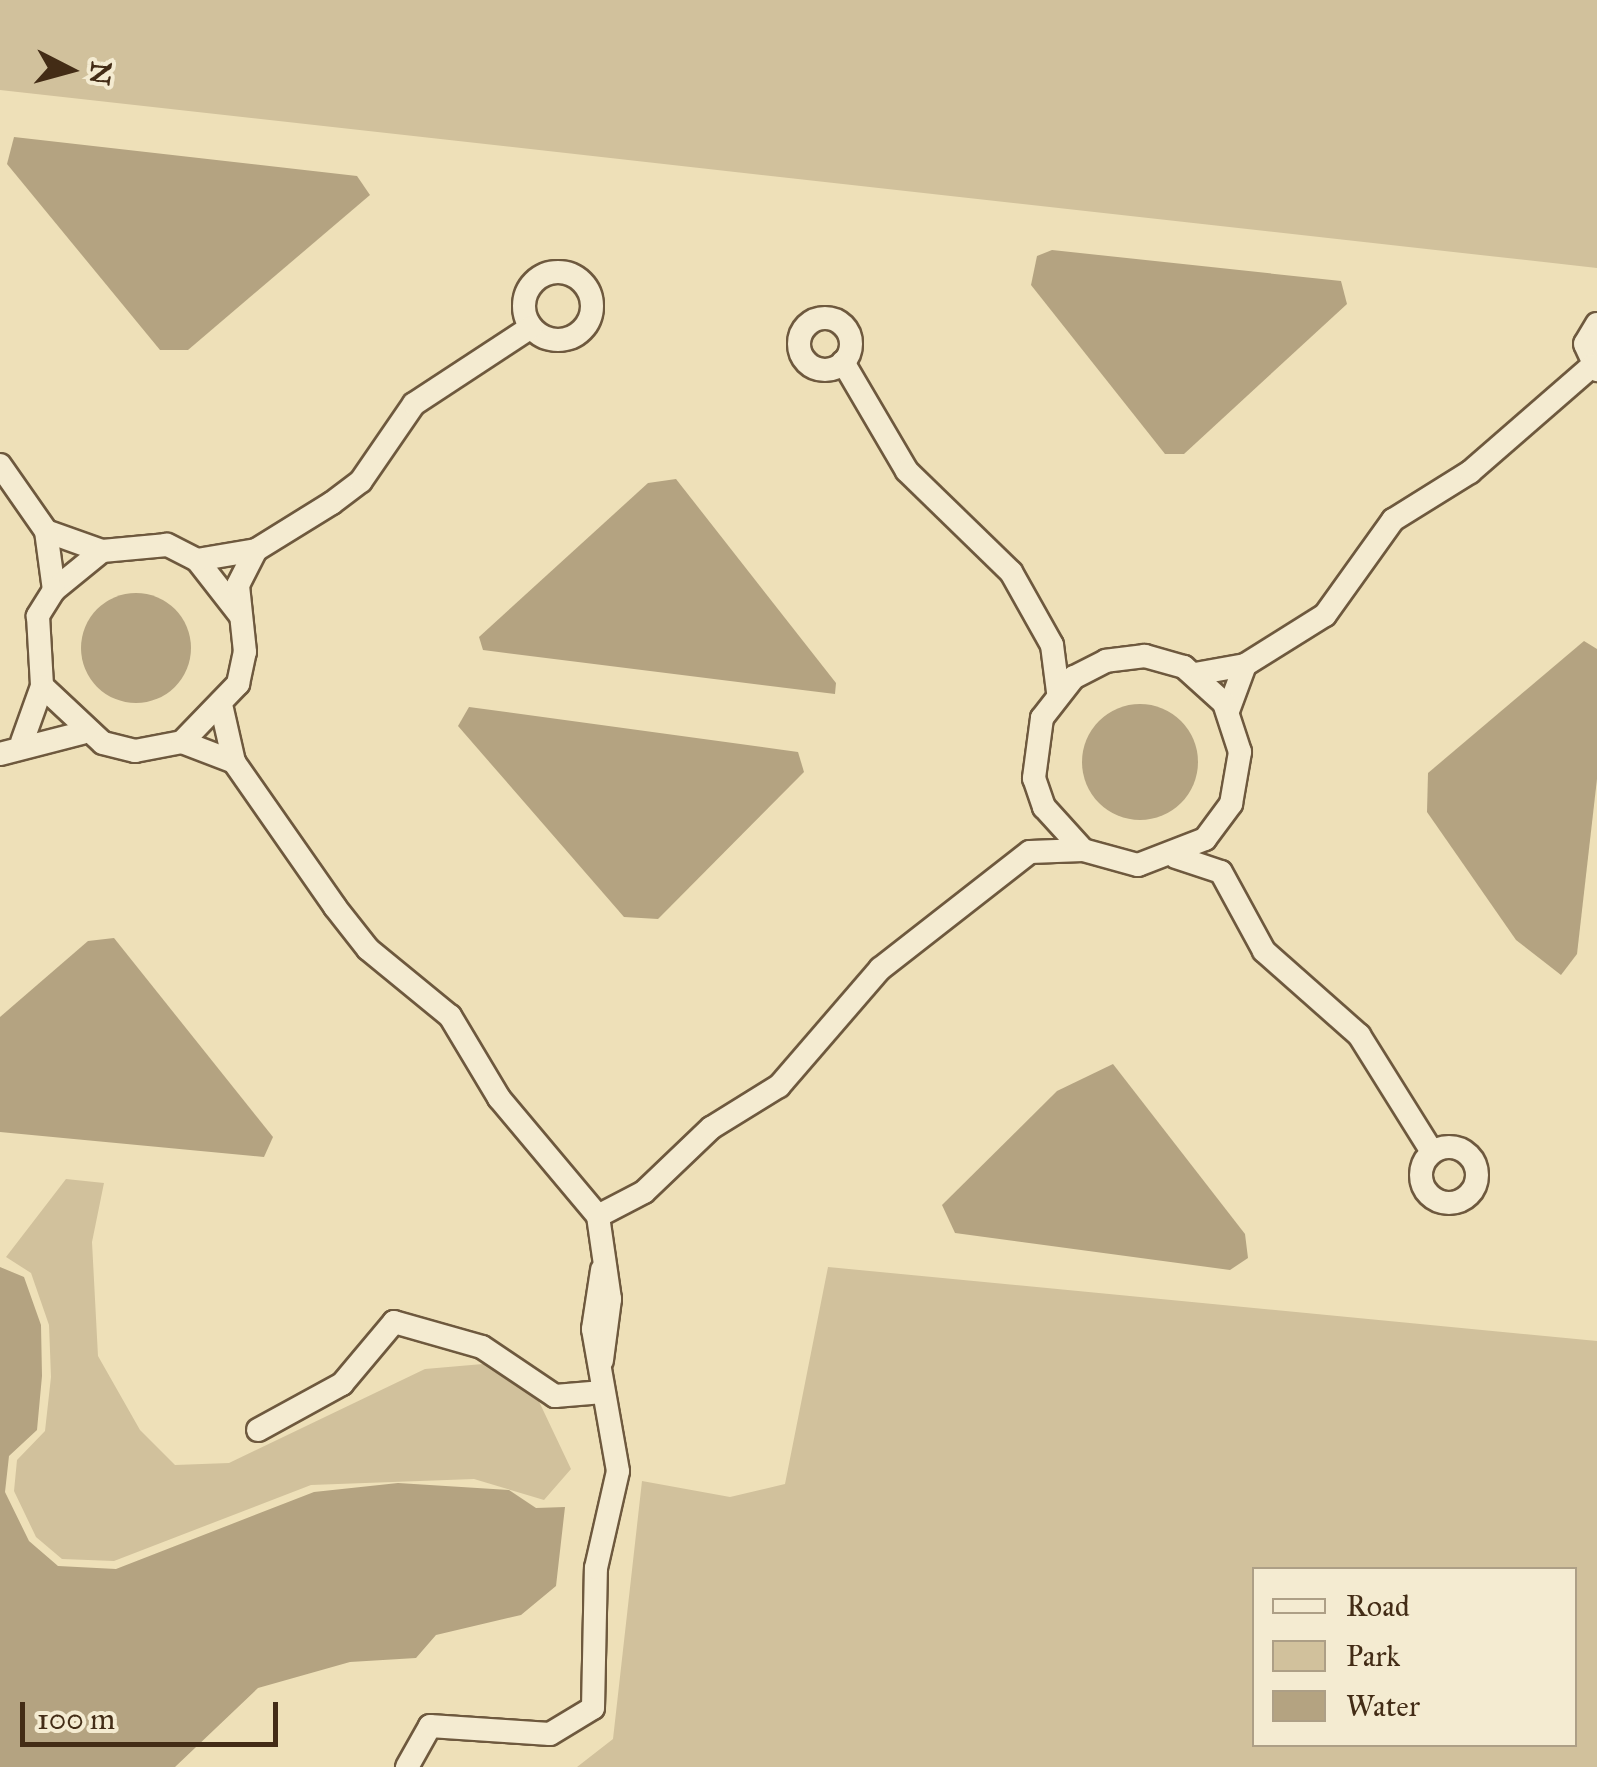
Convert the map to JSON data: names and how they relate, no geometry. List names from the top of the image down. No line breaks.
{"legend":["Road","Park","Water"],"scale_bar":"100 m","north":"right"}
